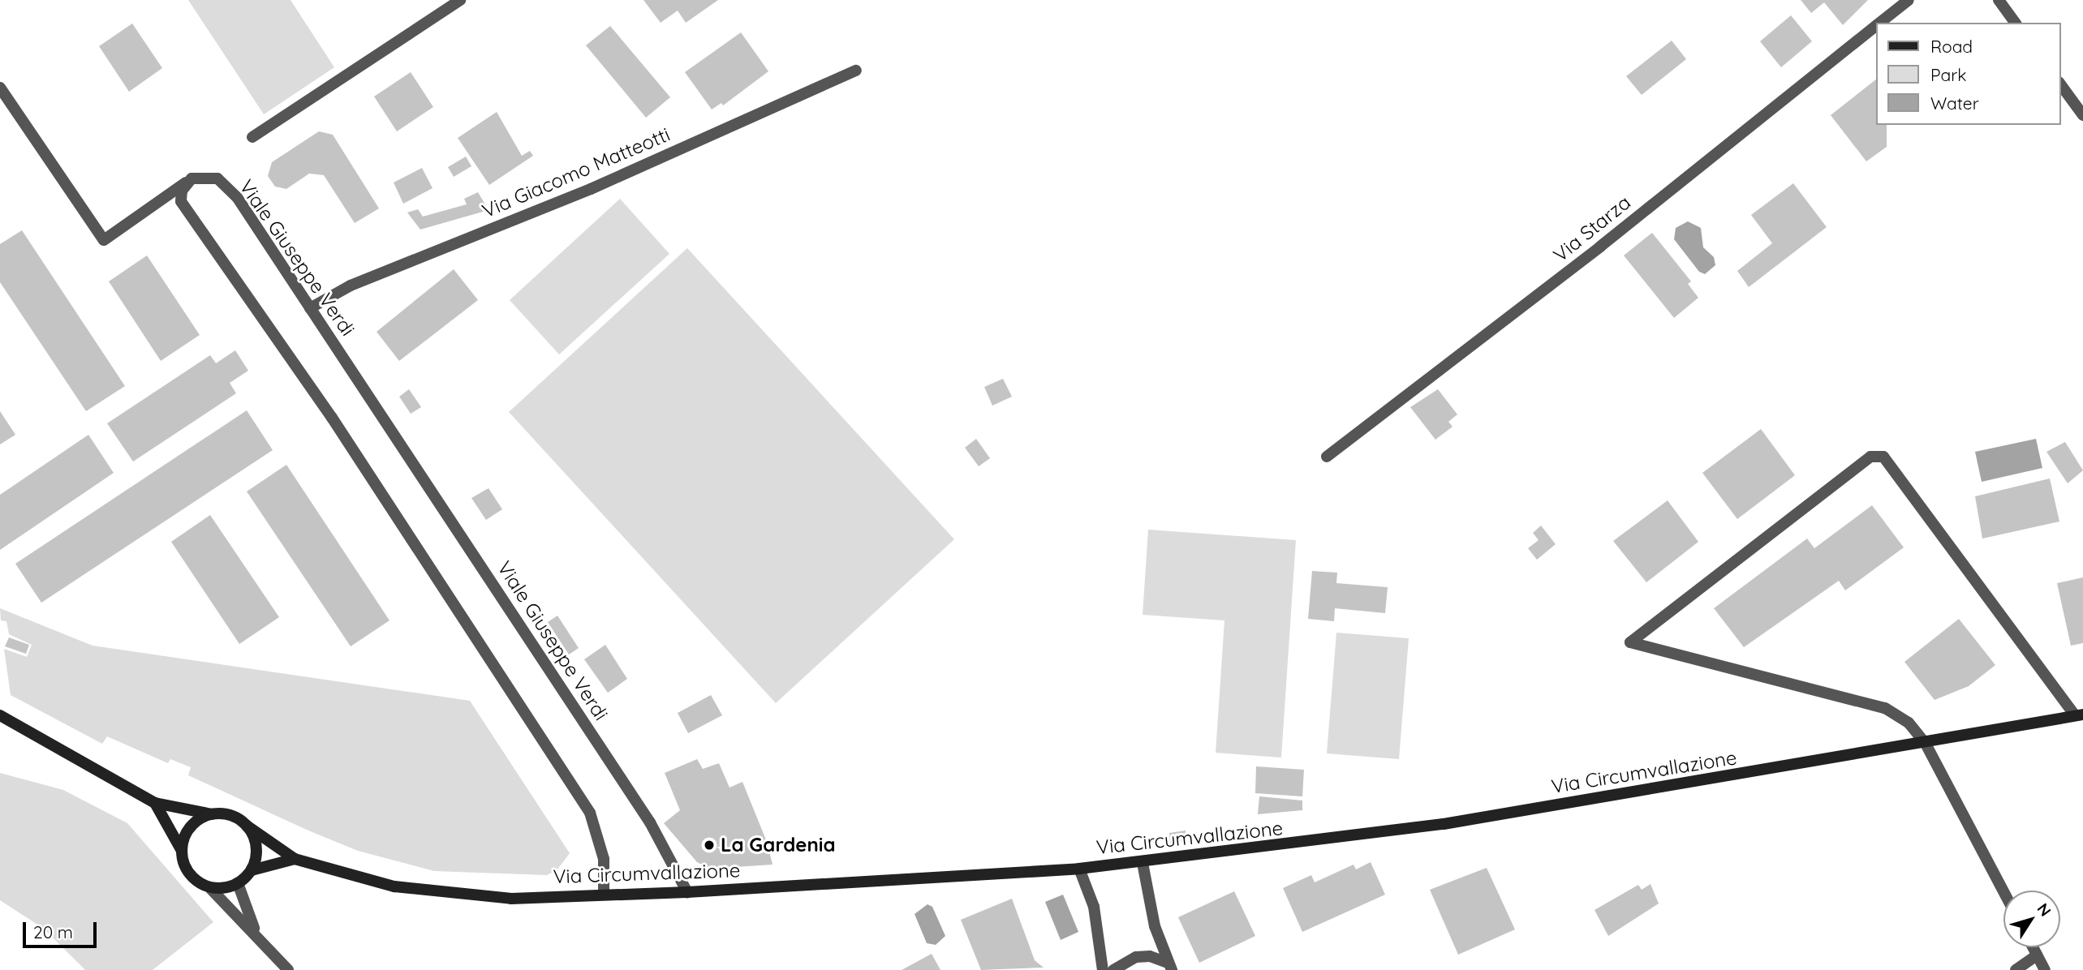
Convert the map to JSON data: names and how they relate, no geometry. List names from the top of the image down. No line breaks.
{"streets":{"street":["Via Giacomo Matteotti","Via Starza","Viale Giuseppe Verdi","Via Circumvallazione"]},"crossings":[["Via Giacomo Matteotti","Viale Giuseppe Verdi"],["Viale Giuseppe Verdi","Via Circumvallazione"]],"places":["La Gardenia"],"legend":["Road","Park","Water"],"scale_bar":"20 m","north":"top right"}
